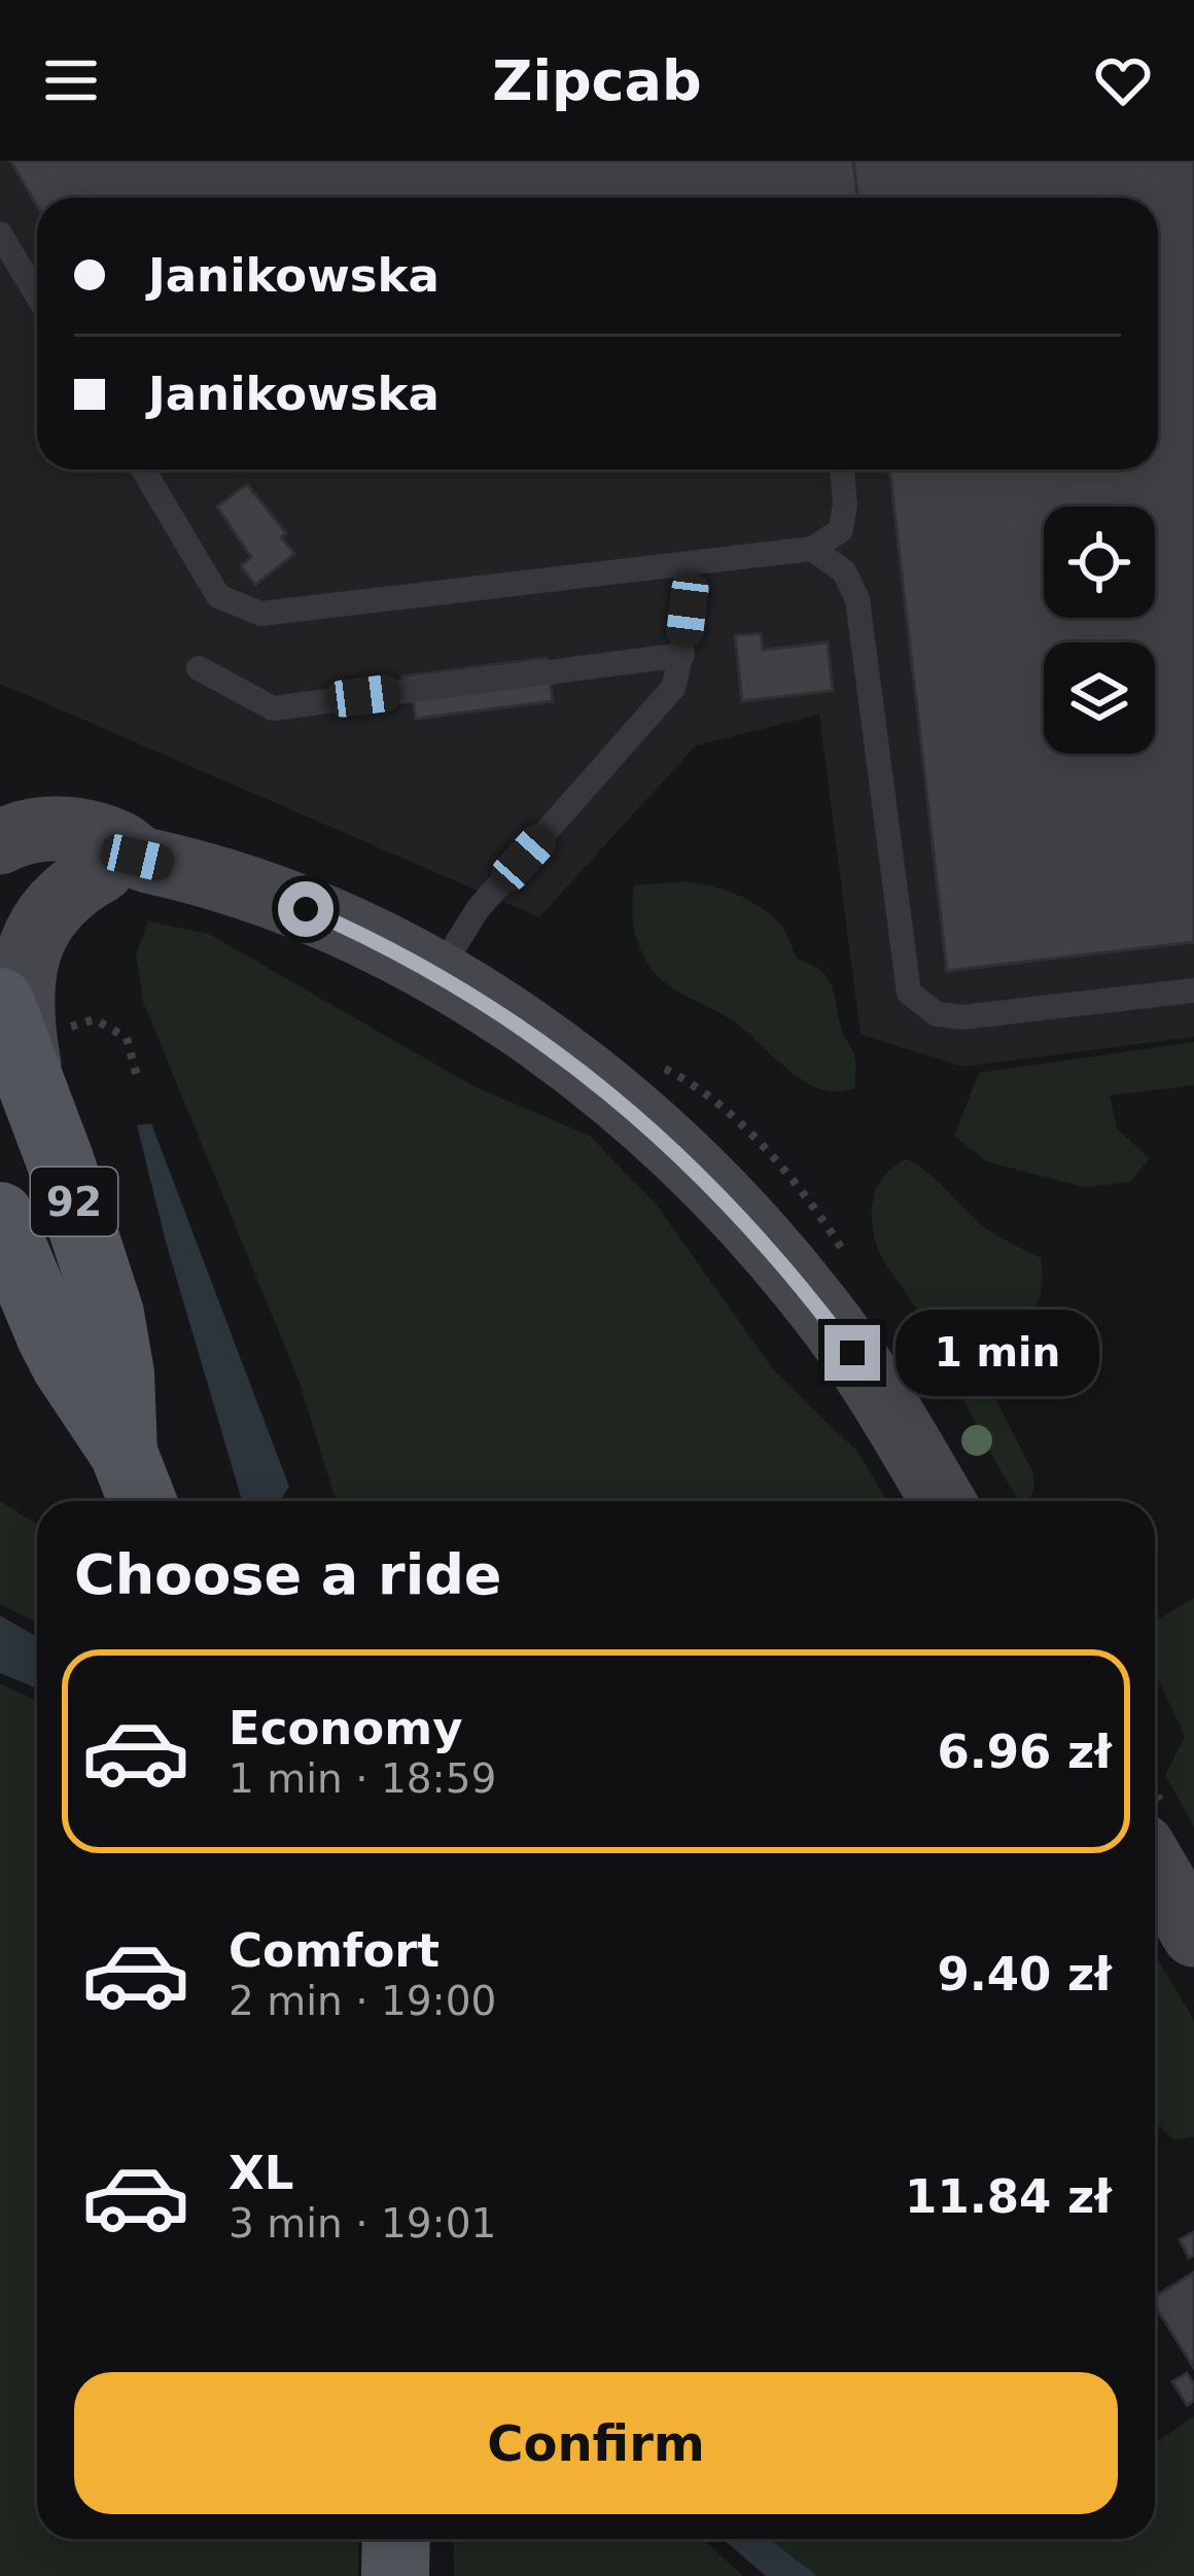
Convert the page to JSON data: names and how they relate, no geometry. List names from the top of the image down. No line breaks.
{"streets":{"main road":["92"]},"page":{"header":"Zipcab","banner":["Janikowska","Janikowska"],"bubble":"1 min","heading":"Choose a ride","list":[{"name":"Economy","note":"1 min · 18:59","value":"6.96 zł"},{"name":"Comfort","note":"2 min · 19:00","value":"9.40 zł"},{"name":"XL","note":"3 min · 19:01","value":"11.84 zł"}],"buttons":"Confirm"}}
